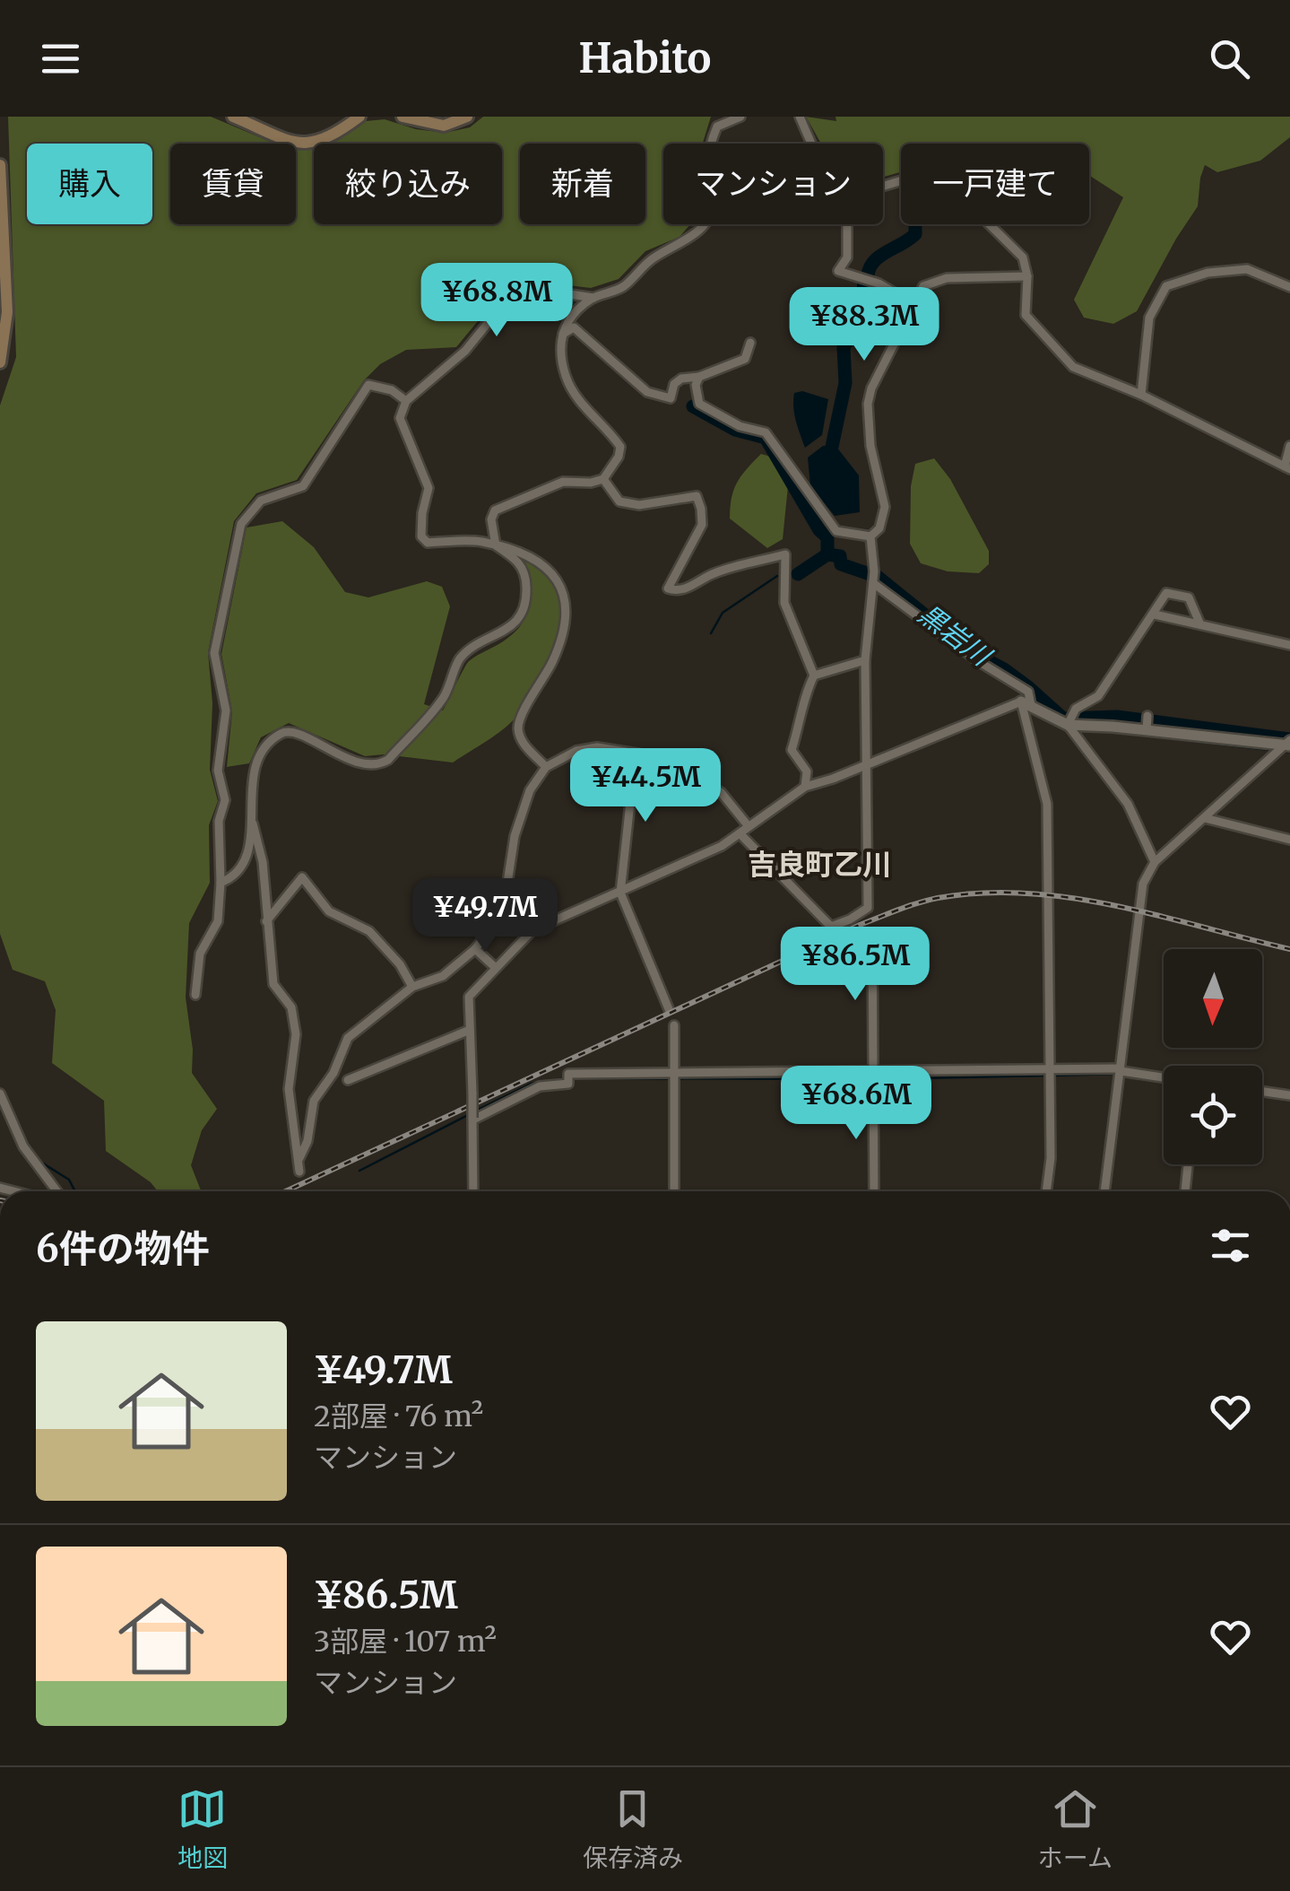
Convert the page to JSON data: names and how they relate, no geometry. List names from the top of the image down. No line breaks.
{"districts":["吉良町乙川"],"water":["黒岩川"],"north":"bottom","page":{"header":"Habito","chip":["購入","賃貸","絞り込み","新着","マンション","一戸建て"],"price":["¥68.8M","¥88.3M","¥44.5M","¥49.7M","¥86.5M","¥68.6M"],"heading":"6件の物件","list":[{"name":"¥49.7M","note":"2部屋 · 76 m² · マンション"},{"name":"¥86.5M","note":"3部屋 · 107 m² · マンション"}],"tabs":["地図","保存済み","ホーム"]}}
